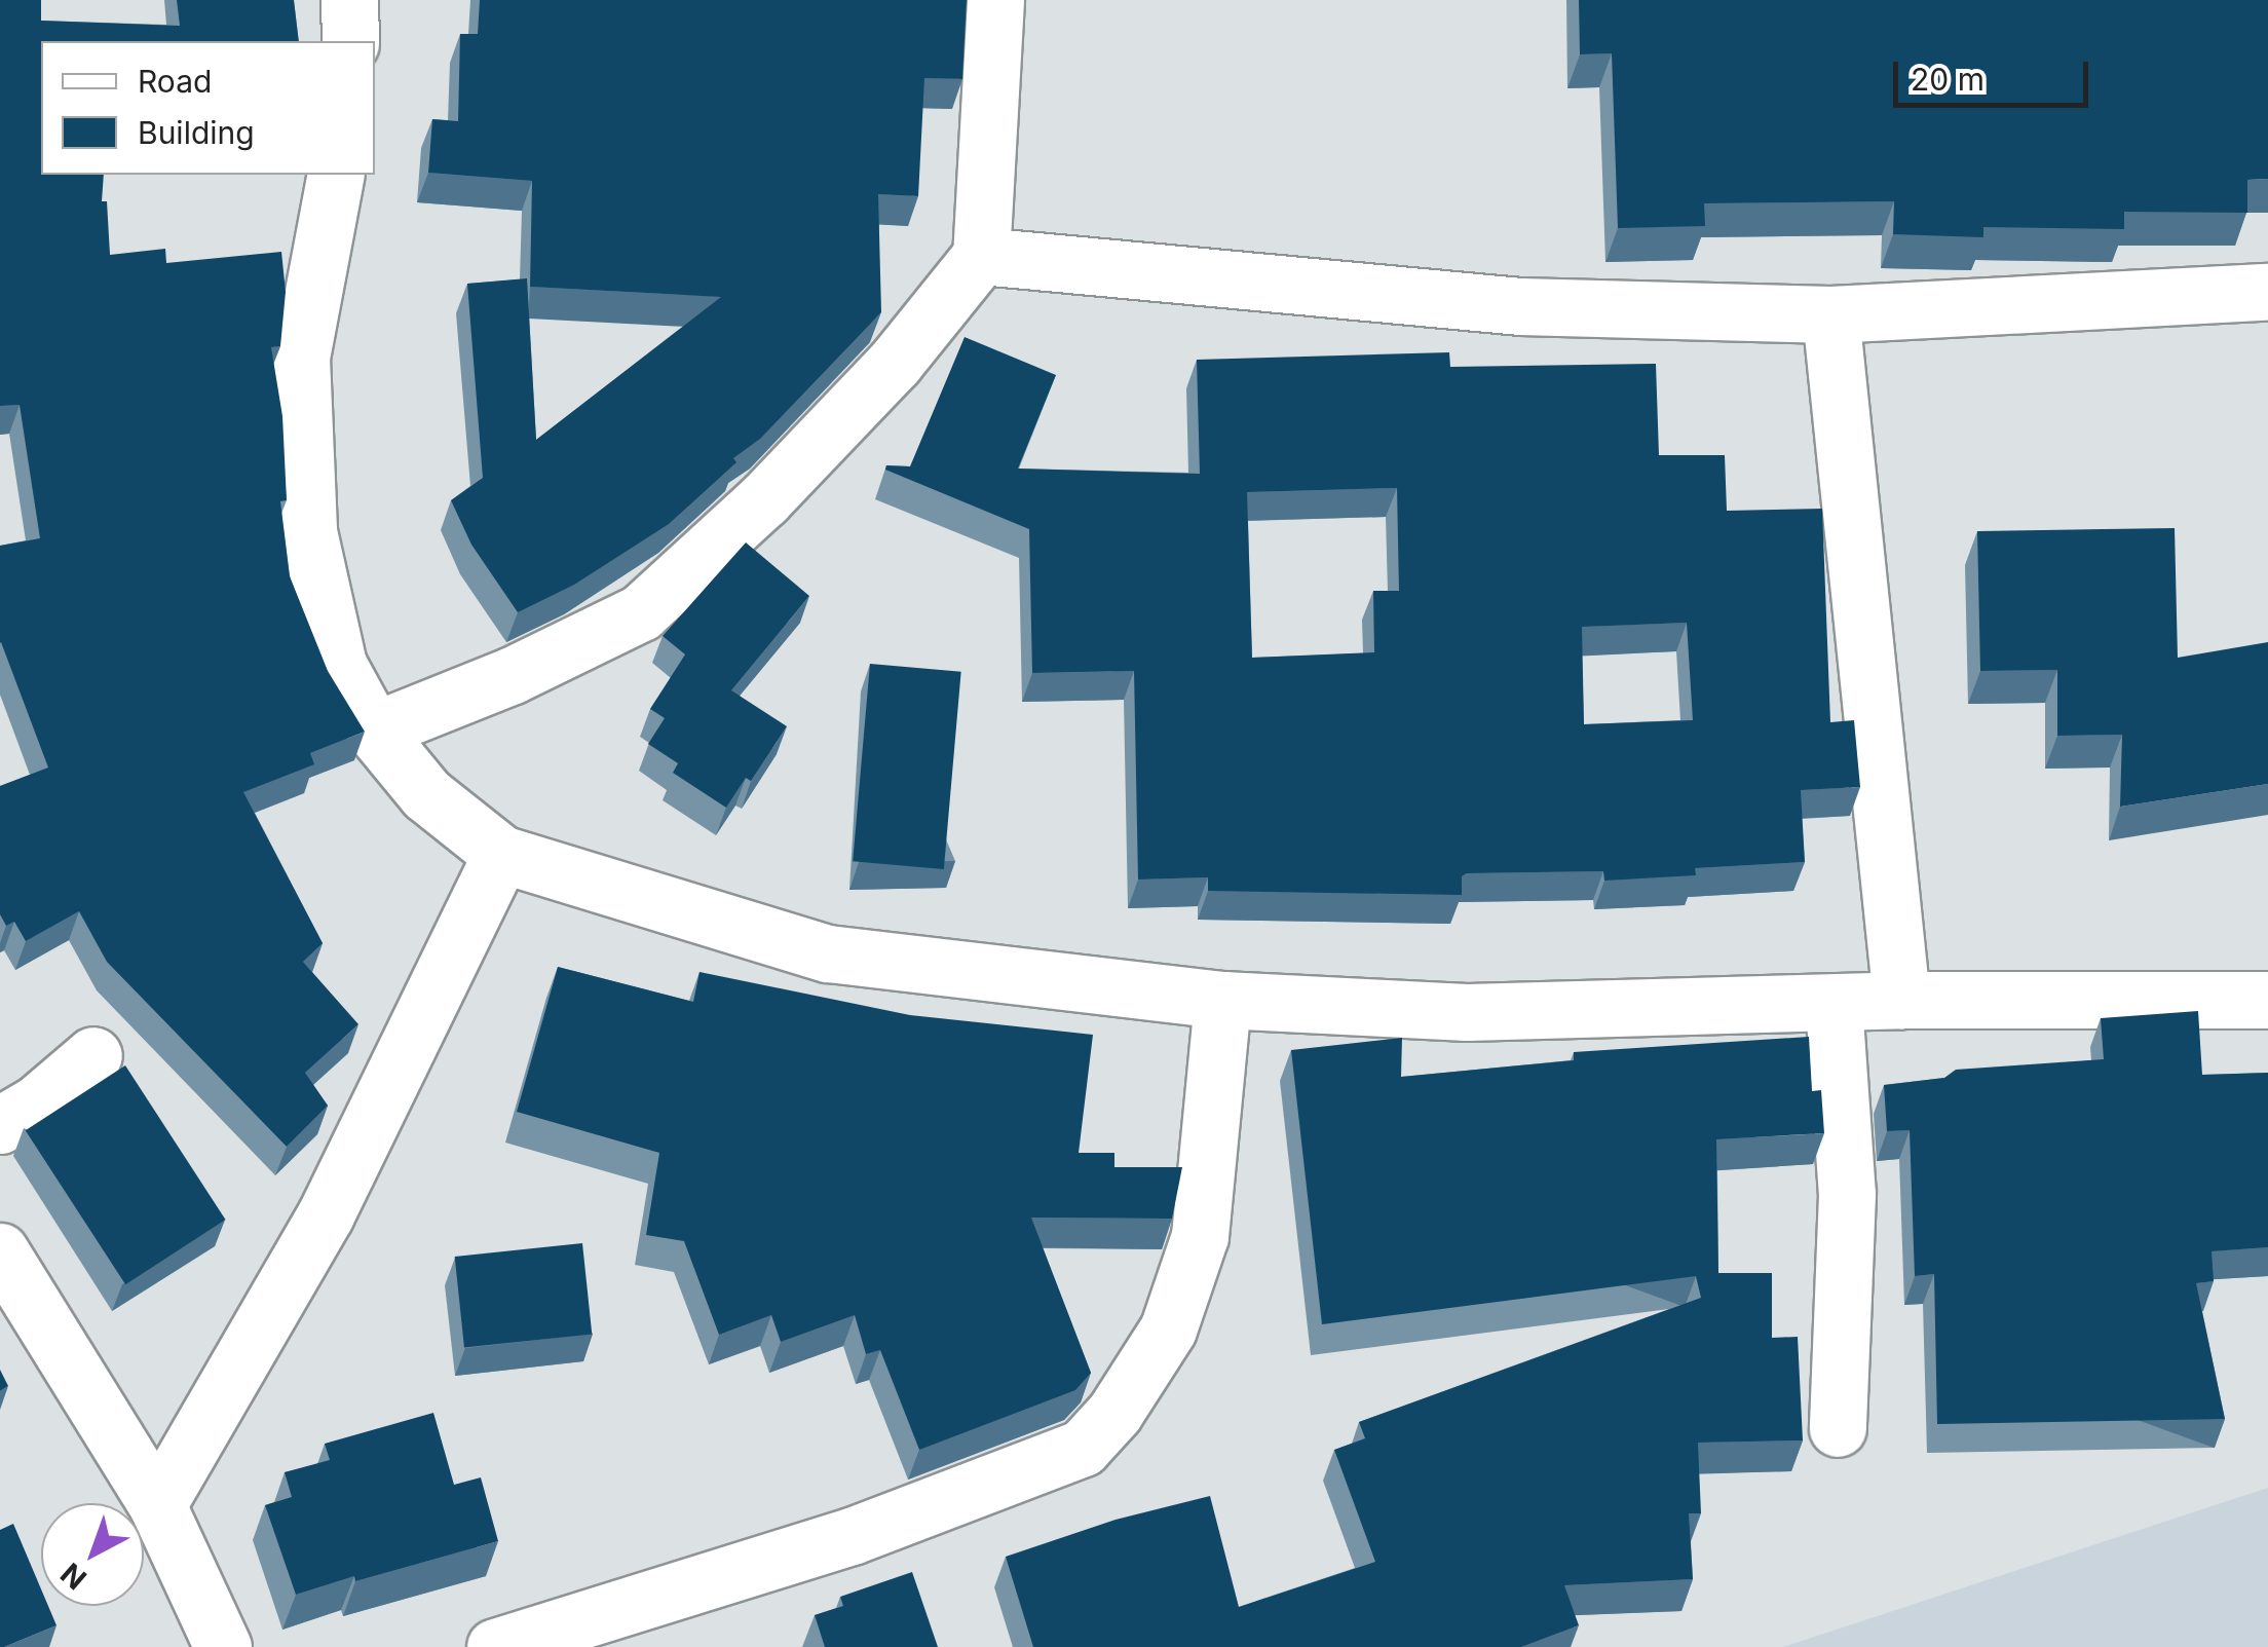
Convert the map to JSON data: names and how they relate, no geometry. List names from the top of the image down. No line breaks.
{"legend":["Road","Building"],"scale_bar":"20 m","north":"bottom left"}
